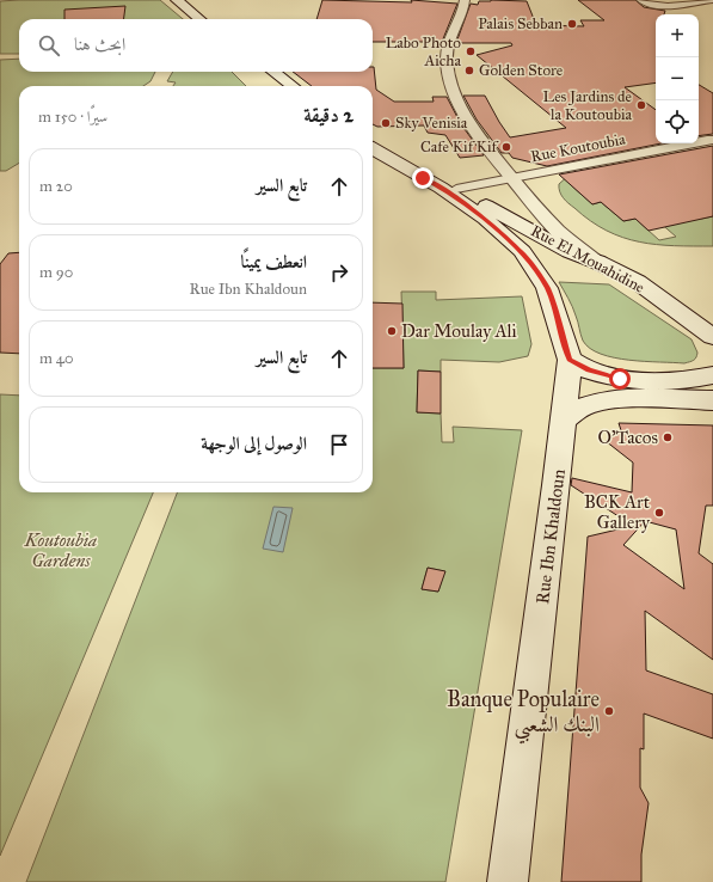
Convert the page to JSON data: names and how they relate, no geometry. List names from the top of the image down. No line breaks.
{"streets":{"main road":["Rue El Mouahidine","Rue Ibn Khaldoun"],"street":["Rue Koutoubia"]},"crossings":[["Rue Koutoubia","Rue El Mouahidine"]],"parks":["Koutoubia Gardens"],"places":["Palais Sebban","Labo Photo Aicha","Golden Store","Les Jardins de la Koutoubia","Sky Venisia","Cafe Kif Kif","Dar Moulay Ali","O'Tacos","BCK Art Gallery","Banque Populaire البنك الشعبي"],"page":{"map_buttons":["+","−"],"search":"ابحث هنا","heading":["2 دقيقة","سيرًا · 150 m"],"list":[["تابع السير","20 m"],["انعطف يمينًا","Rue Ibn Khaldoun","90 m"],["تابع السير","40 m"],"الوصول إلى الوجهة"]}}
